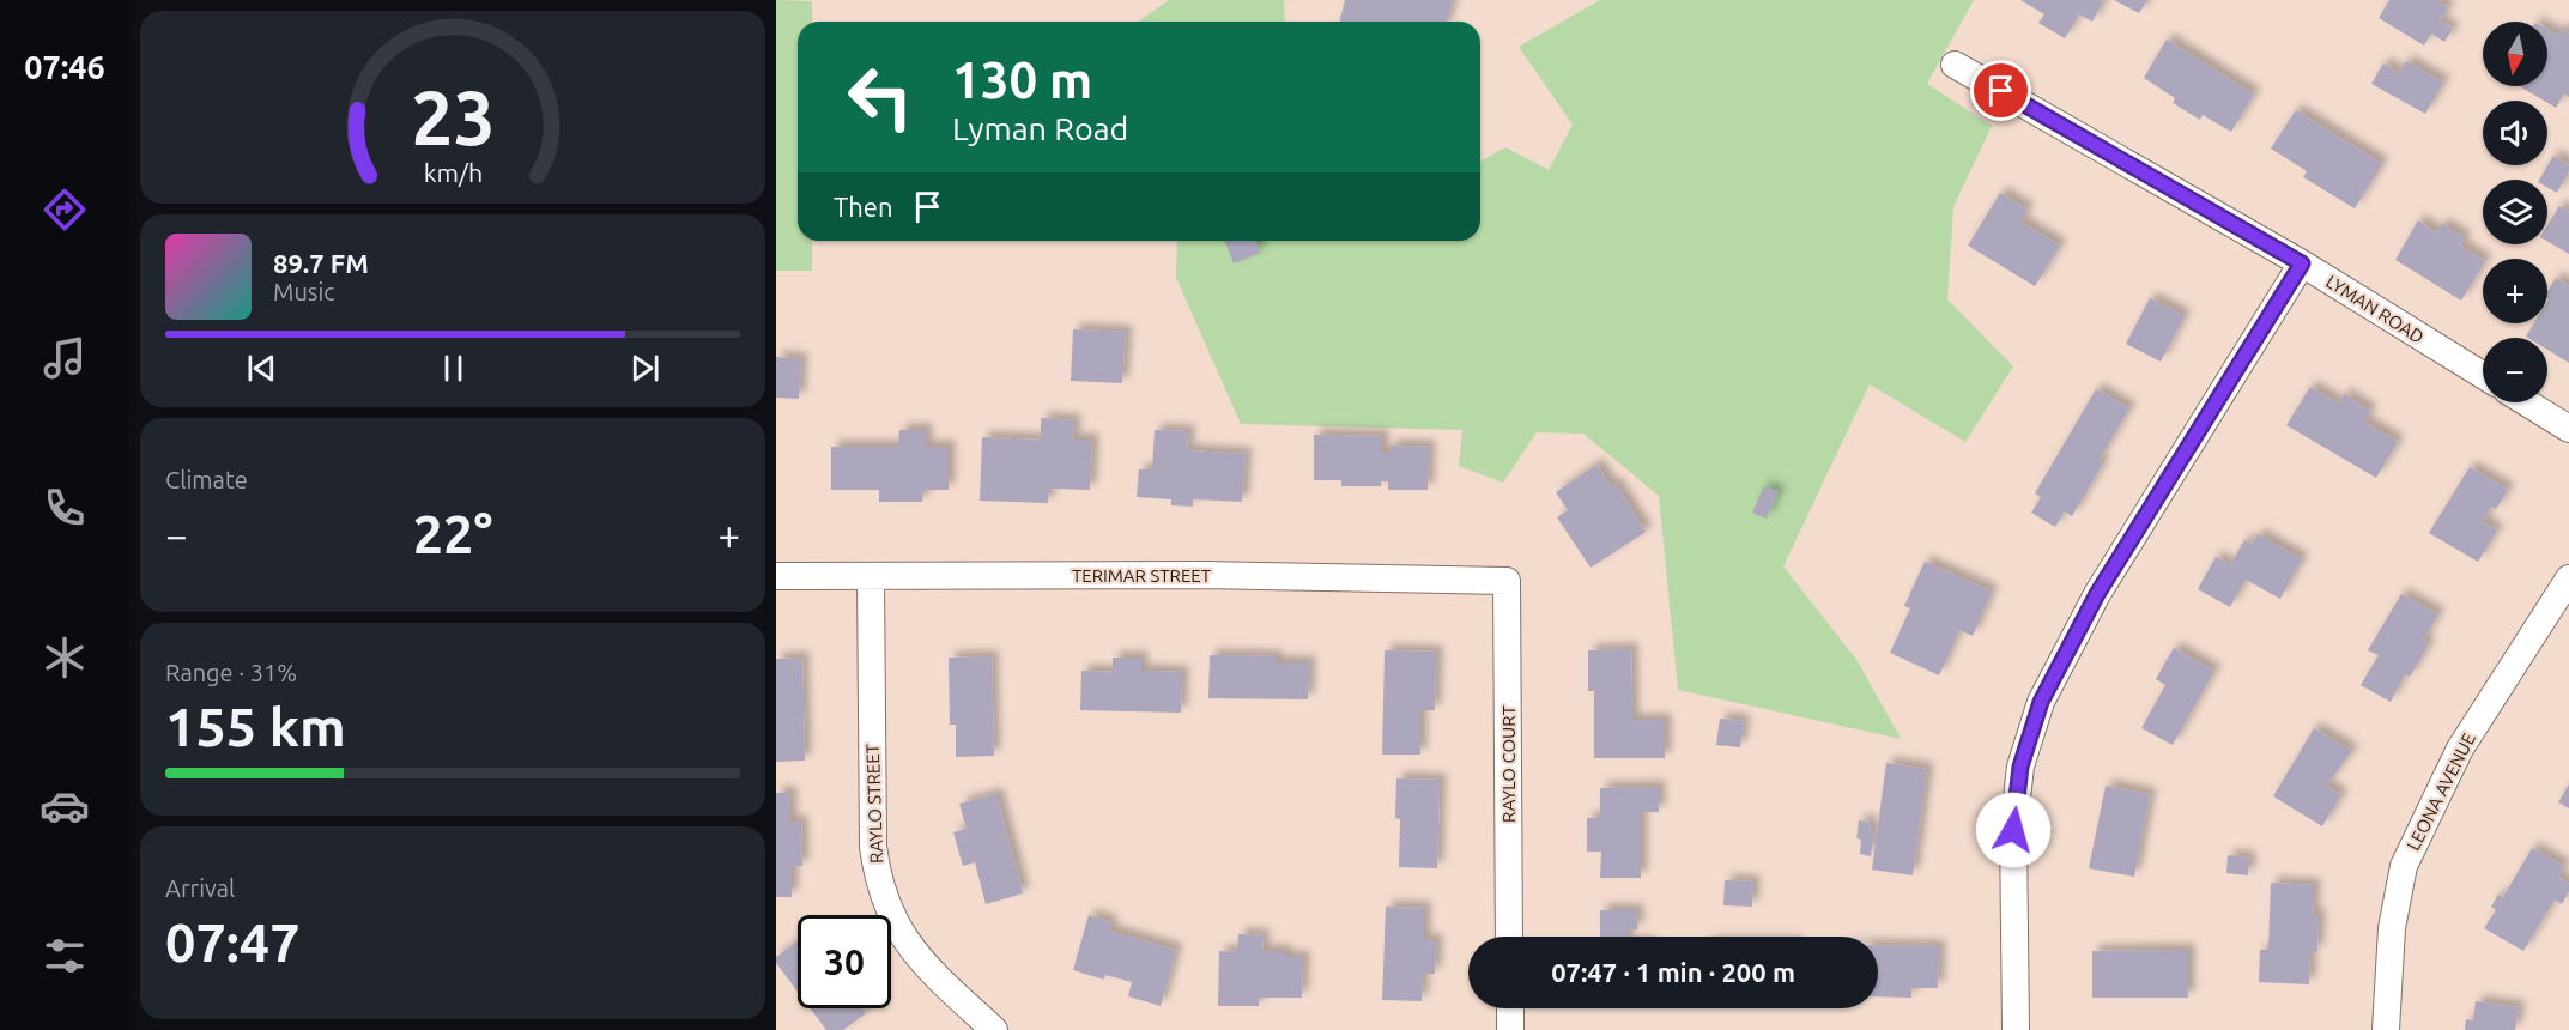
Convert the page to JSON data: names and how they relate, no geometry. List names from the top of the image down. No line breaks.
{"streets":{"street":["LYMAN ROAD","TERIMAR STREET","RAYLO COURT","LEONA AVENUE","RAYLO STREET"]},"crossings":[["TERIMAR STREET","RAYLO COURT"],["TERIMAR STREET","RAYLO STREET"]],"north":"bottom","page":{"tabs":"07:46","map_buttons":["+","−"],"turn":["130 m","Lyman Road"],"then":"Then","song":["89.7 FM","Music"],"tile":["Climate",["Range · 31%","155 km"],["Arrival","07:47"]],"heat":["−","22°","+"],"limit":"30","trip":"07:47 · 1 min · 200 m","gauge":["23","km/h"]}}
